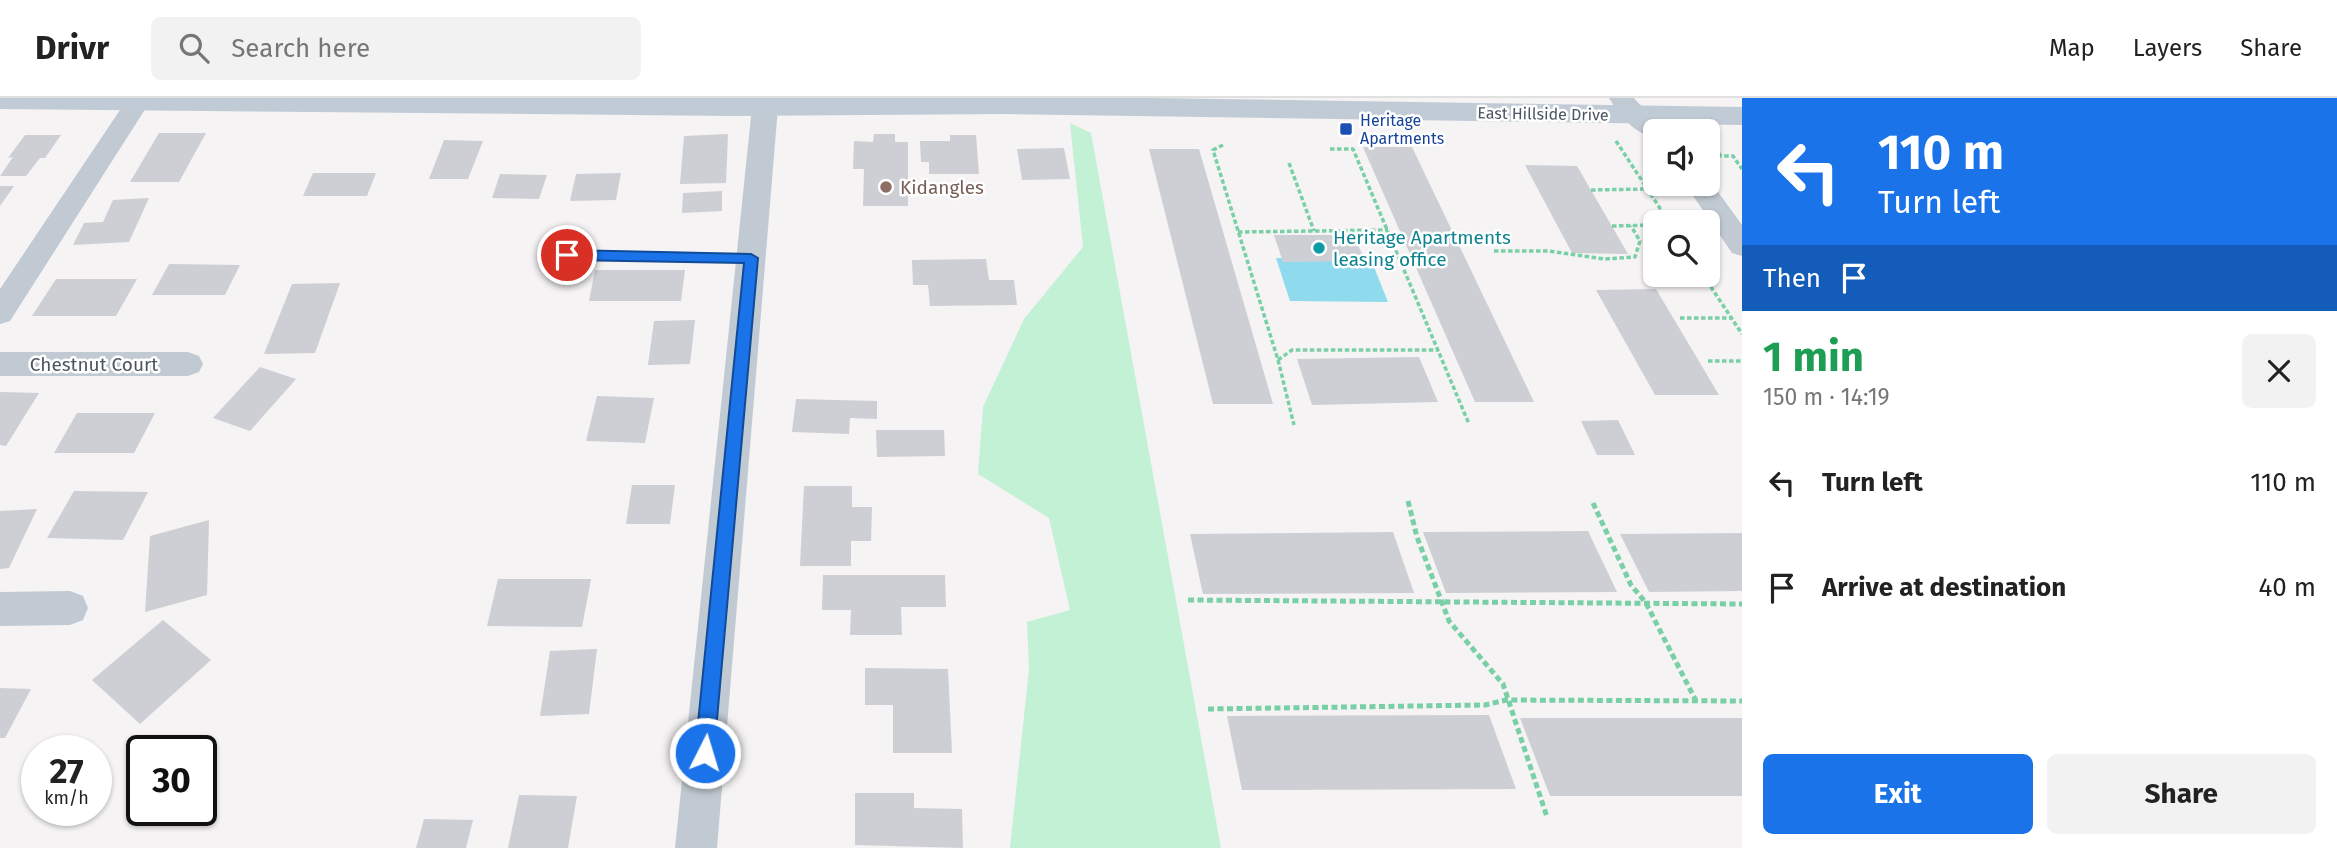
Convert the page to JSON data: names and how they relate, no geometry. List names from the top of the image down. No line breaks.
{"streets":{"main road":["East Hillside Drive"],"street":["Chestnut Court"]},"places":{"transit":["Heritage Apartments"],"other":["Kidangles","Heritage Apartments leasing office"]},"page":{"header":"Drivr","search":"Search here","nav":["Map","Layers","Share"],"turn":["110 m","Turn left"],"then":"Then","heading":["1 min","150 m · 14:19"],"list":[{"name":"Turn left","value":"110 m"},{"name":"Arrive at destination","value":"40 m"}],"speed":"27 km/h","limit":"30","buttons":["Exit","Share"]}}
